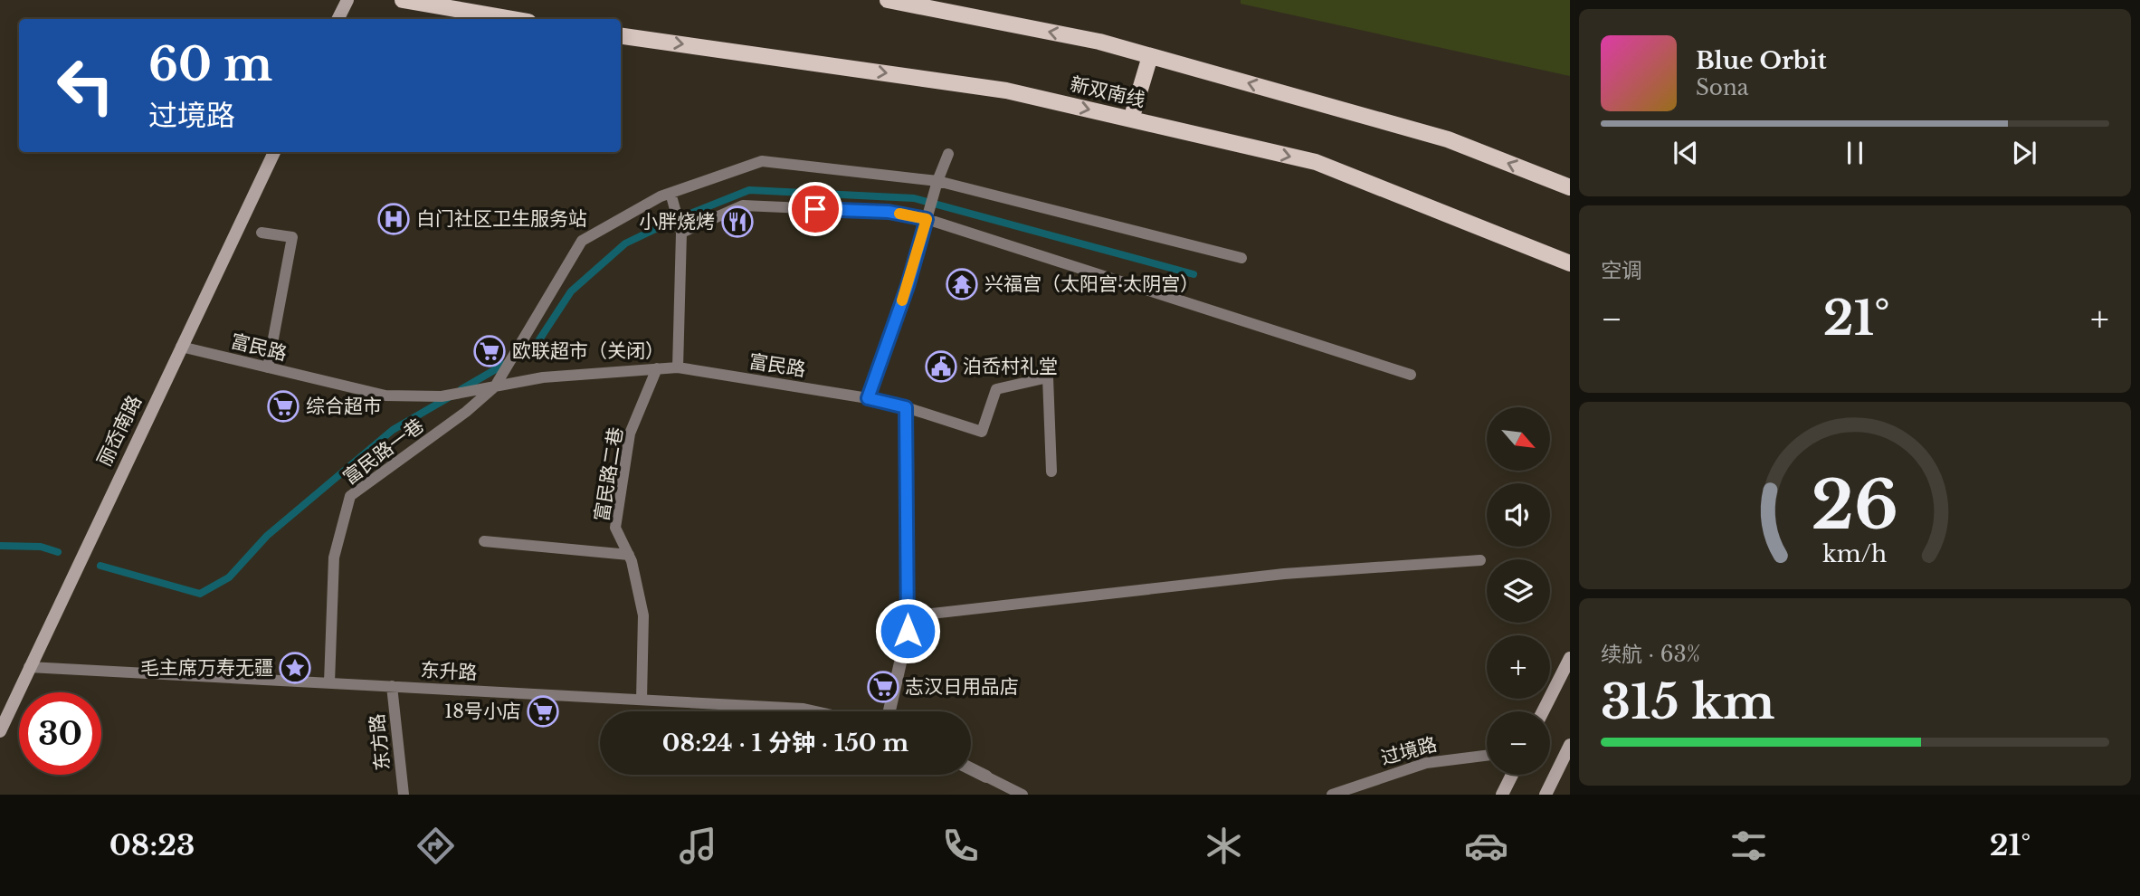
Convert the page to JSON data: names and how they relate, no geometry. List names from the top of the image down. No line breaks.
{"streets":{"main road":["新双南线","丽岙南路"],"lane":["富民路","富民路一巷","富民路二巷","东升路","东方路","过境路"]},"crossings":[["富民路","丽岙南路"],["富民路","富民路一巷"],["富民路","富民路二巷"],["丽岙南路","东升路"],["富民路一巷","东升路"],["富民路二巷","东升路"],["东升路","东方路"]],"places":{"hospital":["白门社区卫生服务站"],"restaurant":["小胖烧烤"],"temple":["兴福宫（太阳宫·太阴宫）"],"supermarket":["欧联超市（关闭）","综合超市","志汉日用品店","18号小店"],"public building":["泊岙村礼堂"],"place":["毛主席万寿无疆"]},"north":"bottom right","page":{"turn":["60 m","过境路"],"song":["Blue Orbit","Sona"],"tile":["空调",["续航 · 63%","315 km"]],"heat":["−","21°","+"],"map_buttons":["+","−"],"limit":"30","trip":"08:24 · 1 分钟 · 150 m","tabs":["08:23","21°"],"gauge":["26","km/h"]}}
